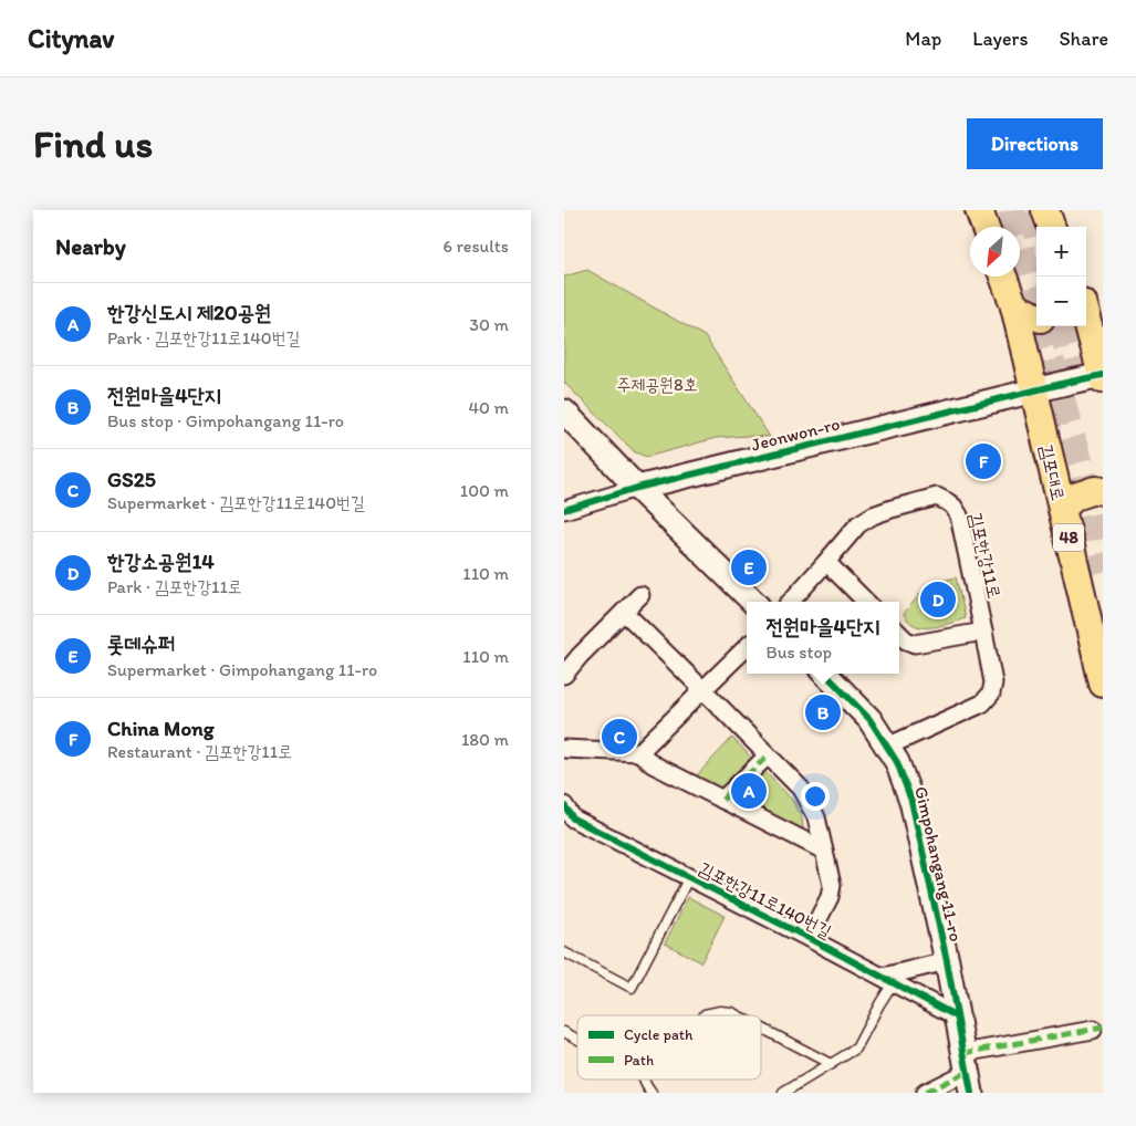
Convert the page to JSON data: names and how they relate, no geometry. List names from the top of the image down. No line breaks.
{"streets":{"main road":["김포대로","48"],"street":["Jeonwon-ro","김포한강11로","Gimpohangang 11-ro","김포한강11로140번길"]},"crossings":[["Jeonwon-ro","김포대로"],["Jeonwon-ro","48"],["김포대로","48"],["김포한강11로","Gimpohangang 11-ro"],["Gimpohangang 11-ro","김포한강11로140번길"]],"parks":["주제공원8호"],"legend":["Cycle path","Path"],"north":"bottom left","page":{"header":"Citynav","nav":["Map","Layers","Share"],"buttons":"Directions","title":"Find us","heading":["Nearby","6 results"],"map_buttons":["+","−"],"list":[{"mark":"A","name":"한강신도시 제20공원","note":"Park · 김포한강11로140번길","value":"30 m"},{"mark":"B","name":"전원마을4단지","note":"Bus stop · Gimpohangang 11-ro","value":"40 m"},{"mark":"C","name":"GS25","note":"Supermarket · 김포한강11로140번길","value":"100 m"},{"mark":"D","name":"한강소공원14","note":"Park · 김포한강11로","value":"110 m"},{"mark":"E","name":"롯데슈퍼","note":"Supermarket · Gimpohangang 11-ro","value":"110 m"},{"mark":"F","name":"China Mong","note":"Restaurant · 김포한강11로","value":"180 m"}],"pins":["F","E","D","B","C","A"],"popup":["전원마을4단지","Bus stop"]}}
